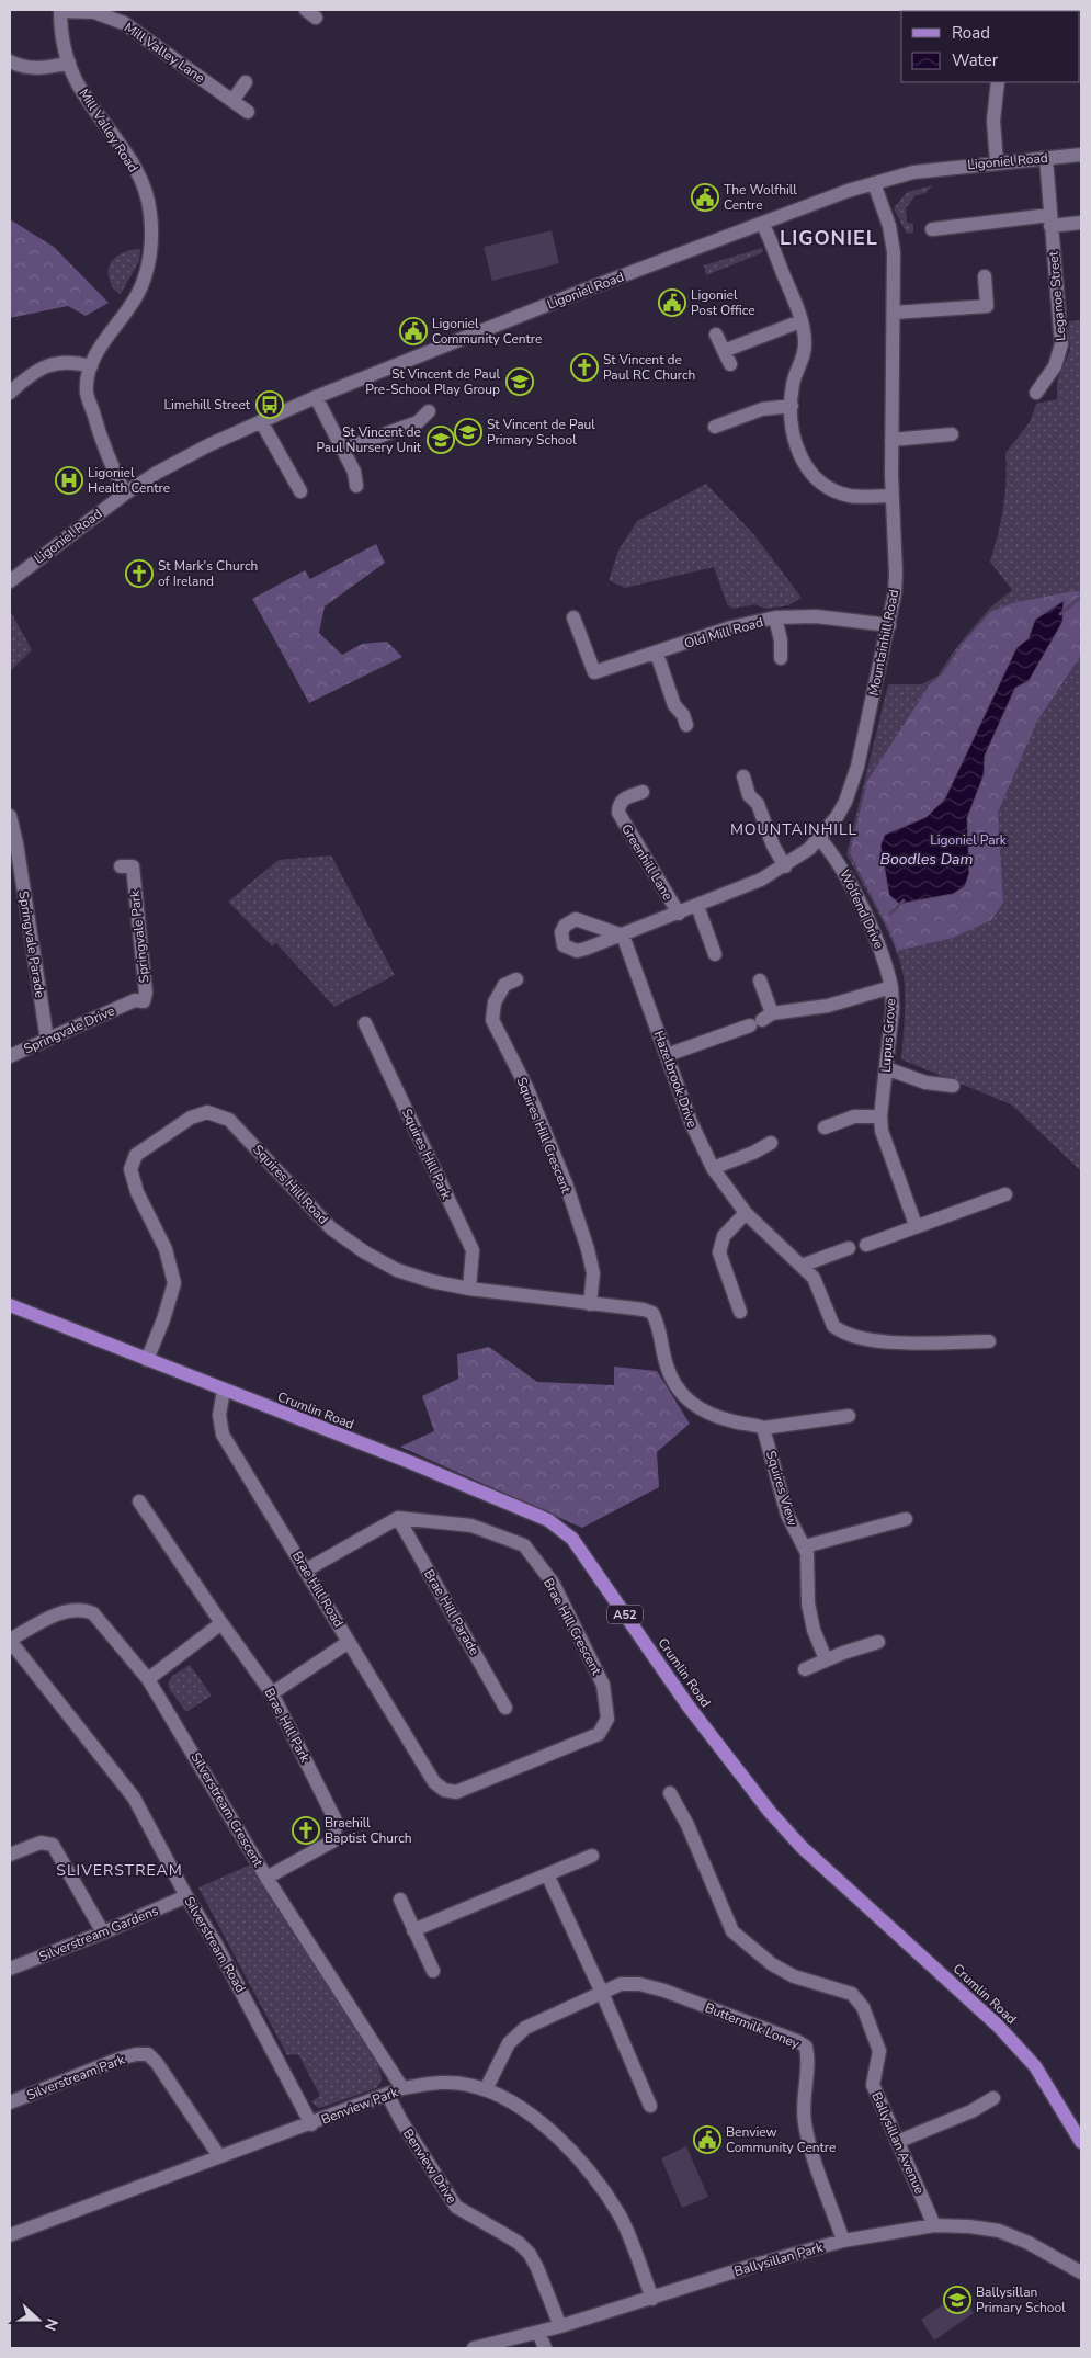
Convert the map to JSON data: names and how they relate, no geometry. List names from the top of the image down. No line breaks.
{"streets":{"main road":["Crumlin Road","A52"],"street":["Mill Valley Lane","Mill Valley Road","Ligoniel Road","Leganoe Street","Old Mill Road","Mountainhill Road","Greenhill Lane","Wolfend Drive","Springvale Park","Springvale Parade","Springvale Drive","Lupus Grove","Hazelbrook Drive","Squires Hill Crescent","Squires Hill Park","Squires Hill Road","Squires View","Brae Hill Road","Brae Hill Parade","Brae Hill Crescent","Brae Hill Park","Silverstream Crescent","Silverstream Gardens","Silverstream Road","Buttermilk Loney","Silverstream Park","Benview Park","Ballysillan Avenue","Benview Drive","Ballysillan Park"]},"crossings":[["Mill Valley Lane","Mill Valley Road"],["Mill Valley Road","Ligoniel Road"],["Ligoniel Road","Leganoe Street"],["Ligoniel Road","Mountainhill Road"],["Old Mill Road","Mountainhill Road"],["Mountainhill Road","Greenhill Lane"],["Mountainhill Road","Wolfend Drive"],["Mountainhill Road","Hazelbrook Drive"],["Wolfend Drive","Lupus Grove"],["Springvale Park","Springvale Drive"],["Springvale Parade","Springvale Drive"],["Lupus Grove","Hazelbrook Drive"],["Squires Hill Crescent","Squires Hill Road"],["Squires Hill Park","Squires Hill Road"],["Squires Hill Road","Crumlin Road"],["Squires Hill Road","Squires View"],["Crumlin Road","Brae Hill Road"],["Brae Hill Road","Brae Hill Crescent"],["Brae Hill Parade","Brae Hill Crescent"],["Brae Hill Park","Silverstream Crescent"],["Silverstream Crescent","Silverstream Road"],["Silverstream Crescent","Benview Park"],["Silverstream Gardens","Silverstream Road"],["Silverstream Road","Benview Park"],["Buttermilk Loney","Benview Park"],["Buttermilk Loney","Ballysillan Park"],["Silverstream Park","Benview Park"],["Benview Park","Benview Drive"],["Benview Park","Ballysillan Park"],["Ballysillan Avenue","Ballysillan Park"],["Benview Drive","Ballysillan Park"]],"districts":["LIGONIEL","MOUNTAINHILL","SLIVERSTREAM"],"water":["Boodles Dam"],"parks":["Ligoniel Park"],"places":{"public building":["The Wolfhill Centre","Ligoniel Post Office","Ligoniel Community Centre","Benview Community Centre"],"church":["St Vincent de Paul RC Church","St Mark's Church of Ireland","Braehill Baptist Church"],"school or university":["St Vincent de Paul Pre-School Play Group","St Vincent de Paul Primary School","St Vincent de Paul Nursery Unit","Ballysillan Primary School"],"bus stop":["Limehill Street"],"hospital":["Ligoniel Health Centre"]},"legend":["Road","Water"],"north":"right"}
